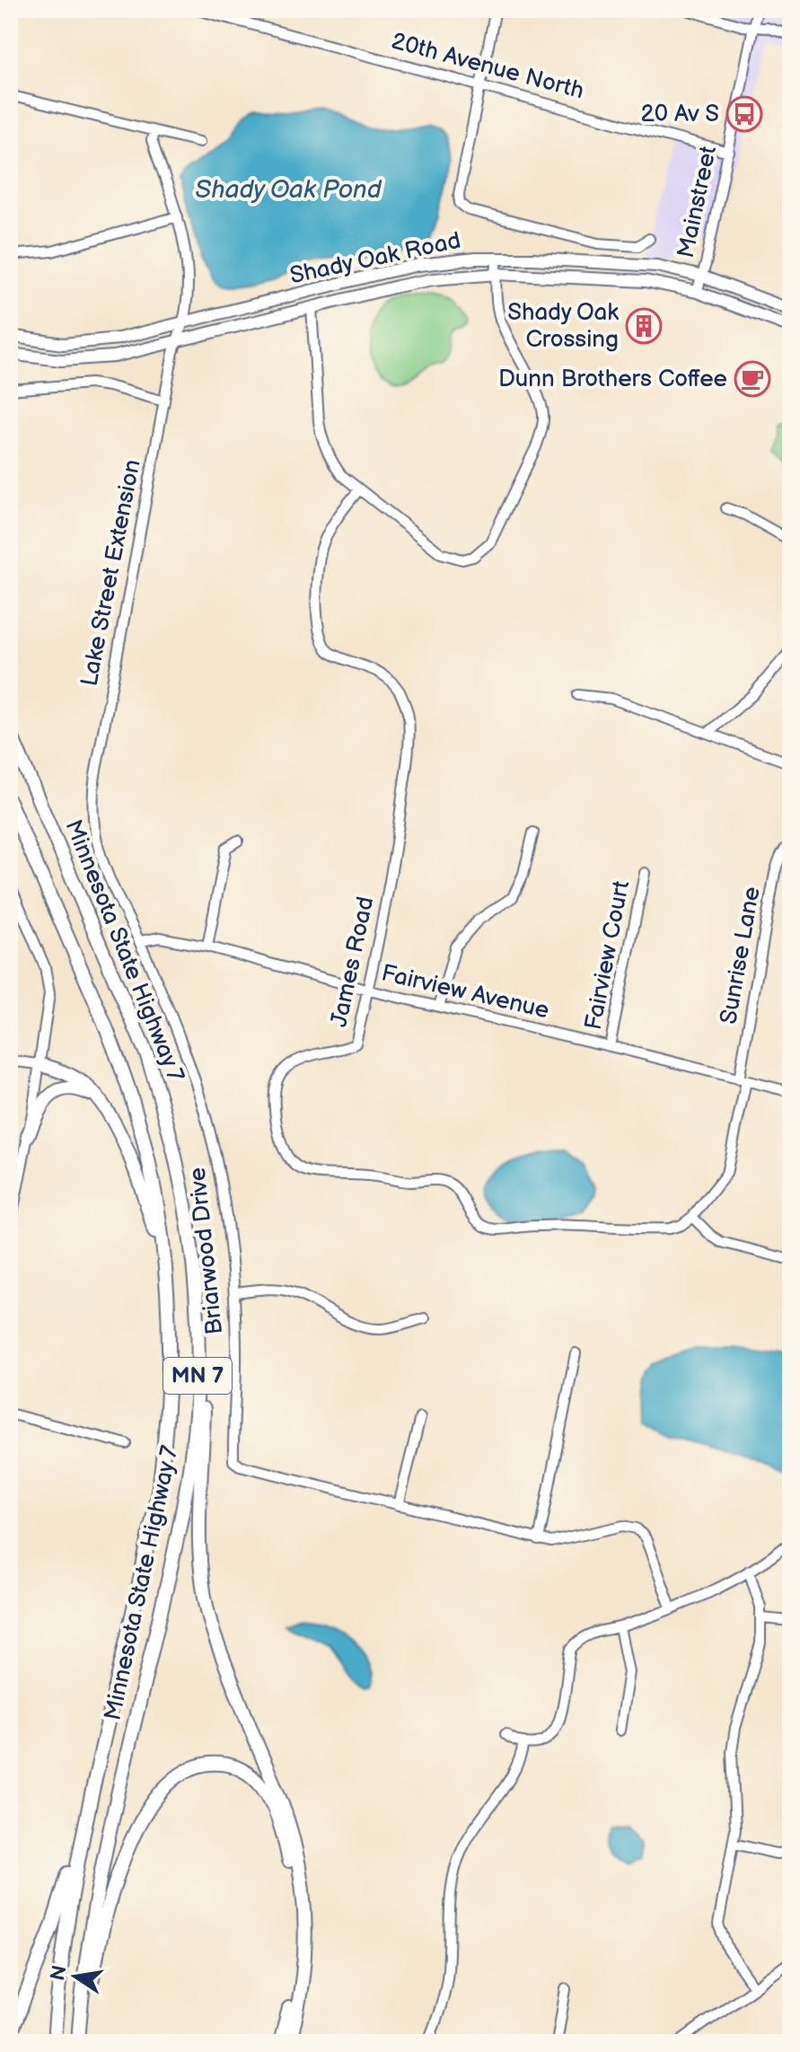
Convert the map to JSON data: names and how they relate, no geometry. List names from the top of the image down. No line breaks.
{"streets":{"highway":["Minnesota State Highway 7","MN 7"],"main road":["Shady Oak Road"],"street":["20th Avenue North","Mainstreet","Lake Street Extension","Fairview Court","Sunrise Lane","James Road","Fairview Avenue","Briarwood Drive"]},"crossings":[["20th Avenue North","Mainstreet"],["Mainstreet","Shady Oak Road"],["Shady Oak Road","Lake Street Extension"],["Lake Street Extension","Briarwood Drive"],["Fairview Court","Fairview Avenue"],["Sunrise Lane","James Road"],["Sunrise Lane","Fairview Avenue"],["James Road","Fairview Avenue"],["Fairview Avenue","Briarwood Drive"]],"water":["Shady Oak Pond"],"places":{"bus stop":["20 Av S"],"building":["Shady Oak Crossing"],"cafe":["Dunn Brothers Coffee"]},"north":"left"}
